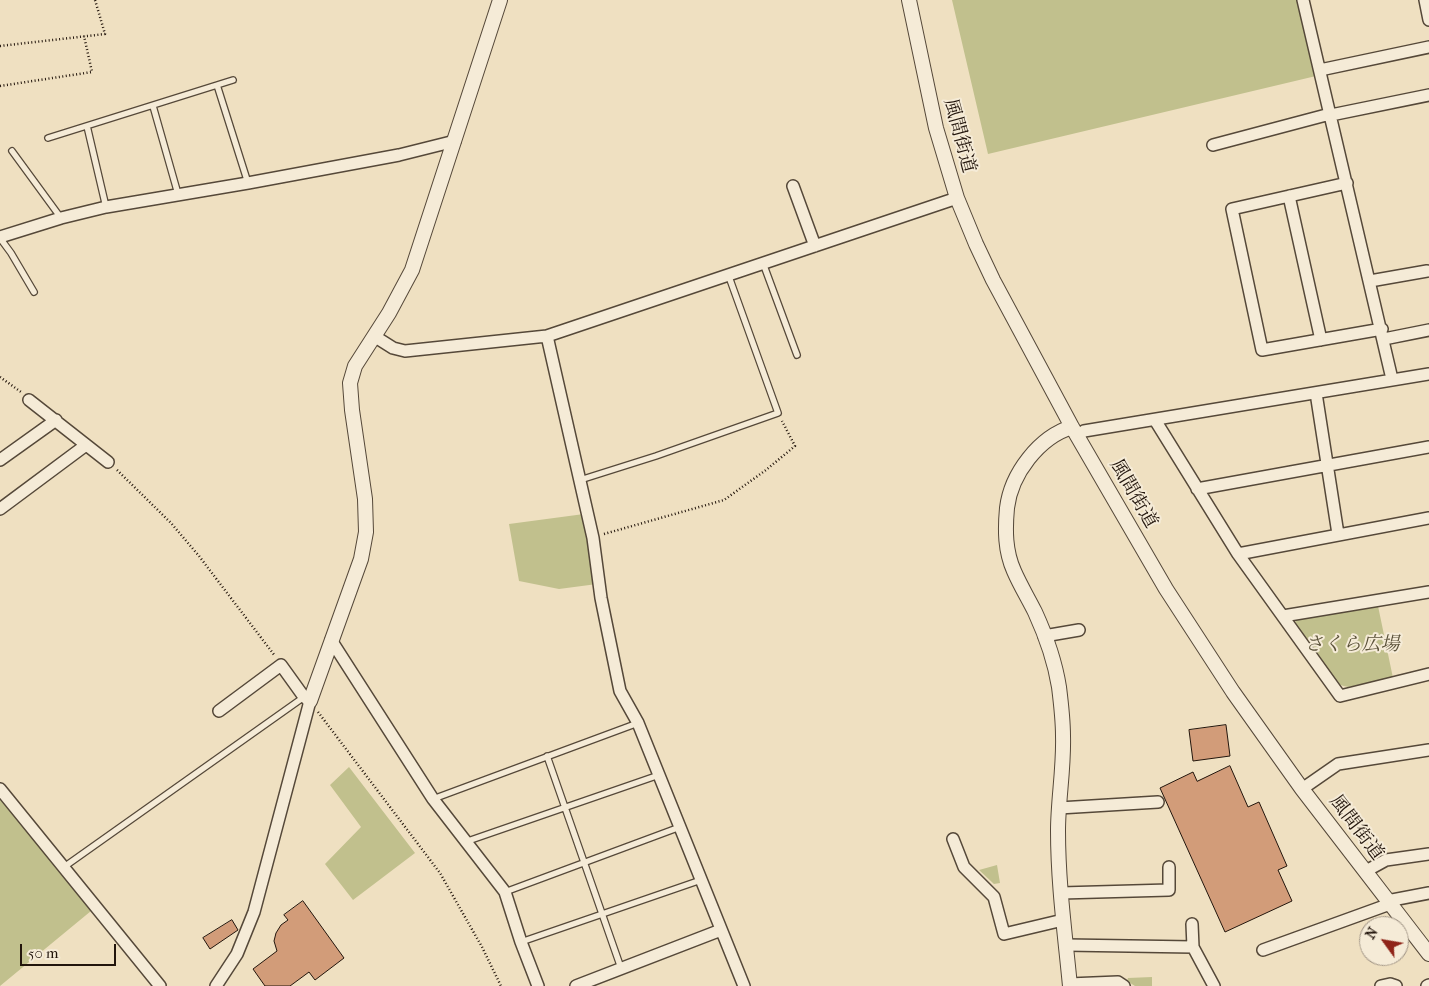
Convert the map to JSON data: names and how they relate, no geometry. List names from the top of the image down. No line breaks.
{"streets":{"street":["風間街道"]},"parks":["さくら広場"],"scale_bar":"50 m","north":"top left"}
